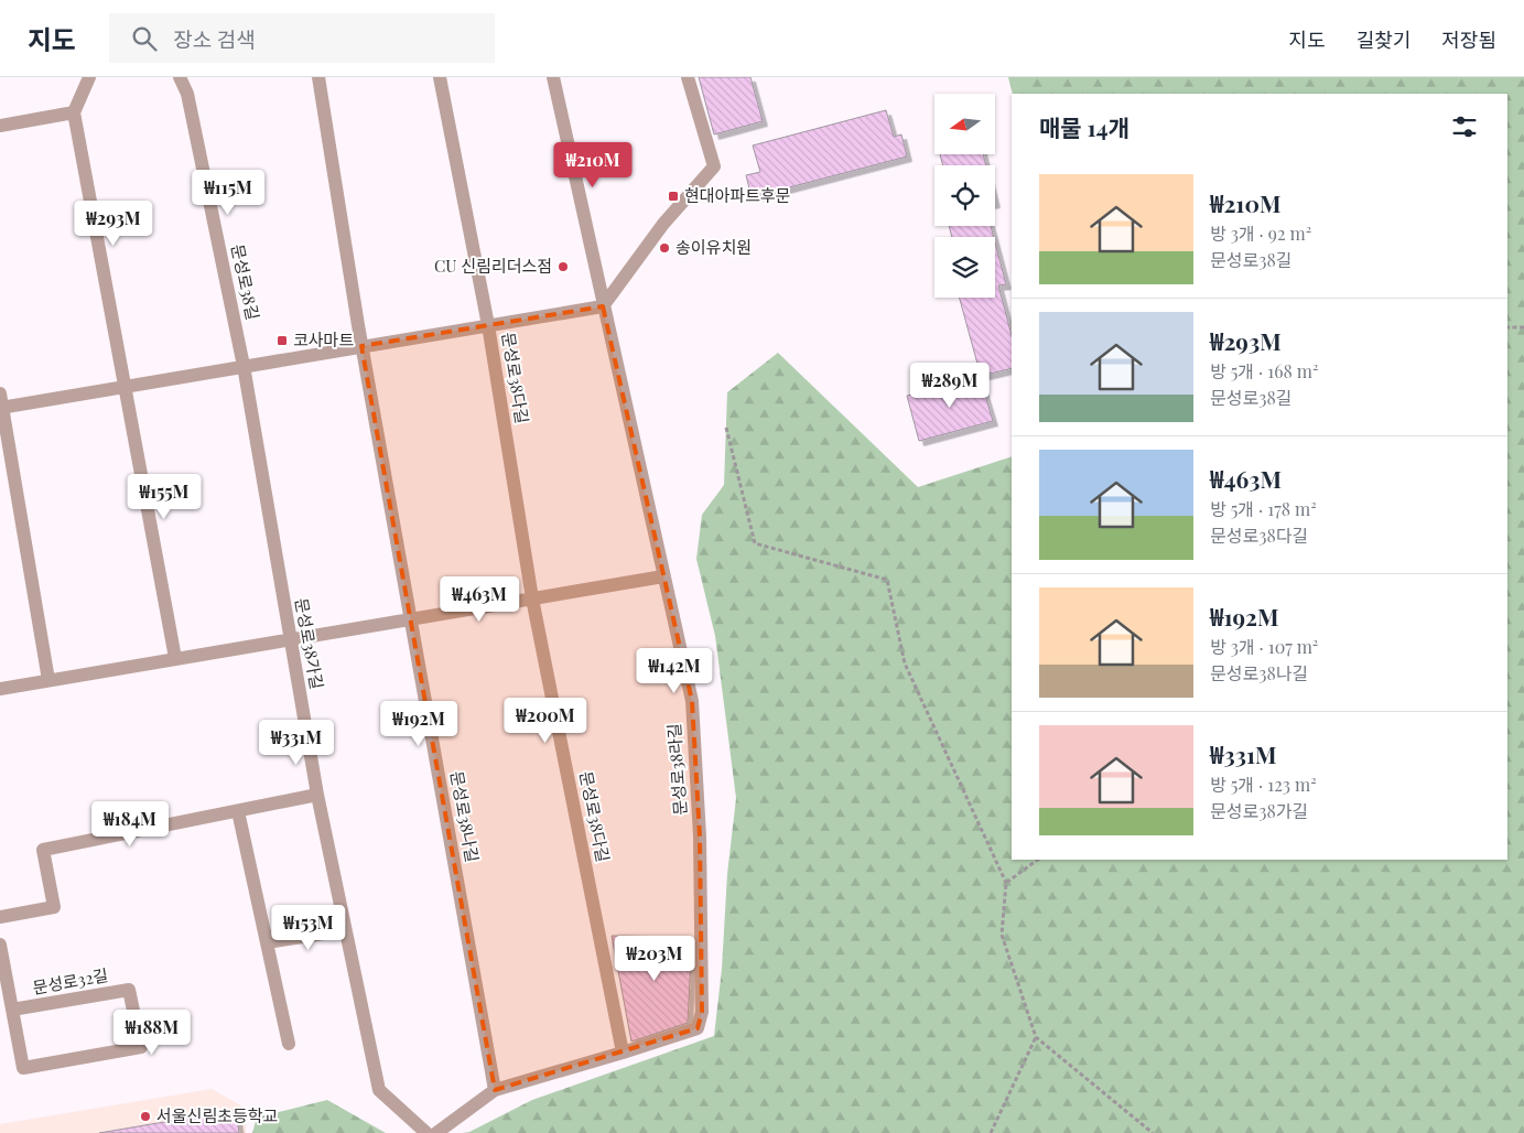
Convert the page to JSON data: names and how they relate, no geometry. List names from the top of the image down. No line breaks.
{"streets":{"street":["문성로38길","문성로38다길","문성로38가길","문성로38라길","문성로38나길","문성로32길"]},"crossings":[["문성로38길","문성로38가길"],["문성로38다길","문성로38라길"]],"places":{"transit":["현대아파트후문","코사마트"],"other":["송이유치원","CU 신림리더스점","서울신림초등학교"]},"north":"left","page":{"header":"지도","search":"장소 검색","nav":["지도","길찾기","저장됨"],"heading":"매물 14개","price":["₩210M","₩115M","₩293M","₩289M","₩155M","₩463M","₩142M","₩200M","₩192M","₩331M","₩184M","₩153M","₩203M","₩188M"],"list":[{"name":"₩210M","note":"방 3개 · 92 m² · 문성로38길"},{"name":"₩293M","note":"방 5개 · 168 m² · 문성로38길"},{"name":"₩463M","note":"방 5개 · 178 m² · 문성로38다길"},{"name":"₩192M","note":"방 3개 · 107 m² · 문성로38나길"},{"name":"₩331M","note":"방 5개 · 123 m² · 문성로38가길"}]}}
